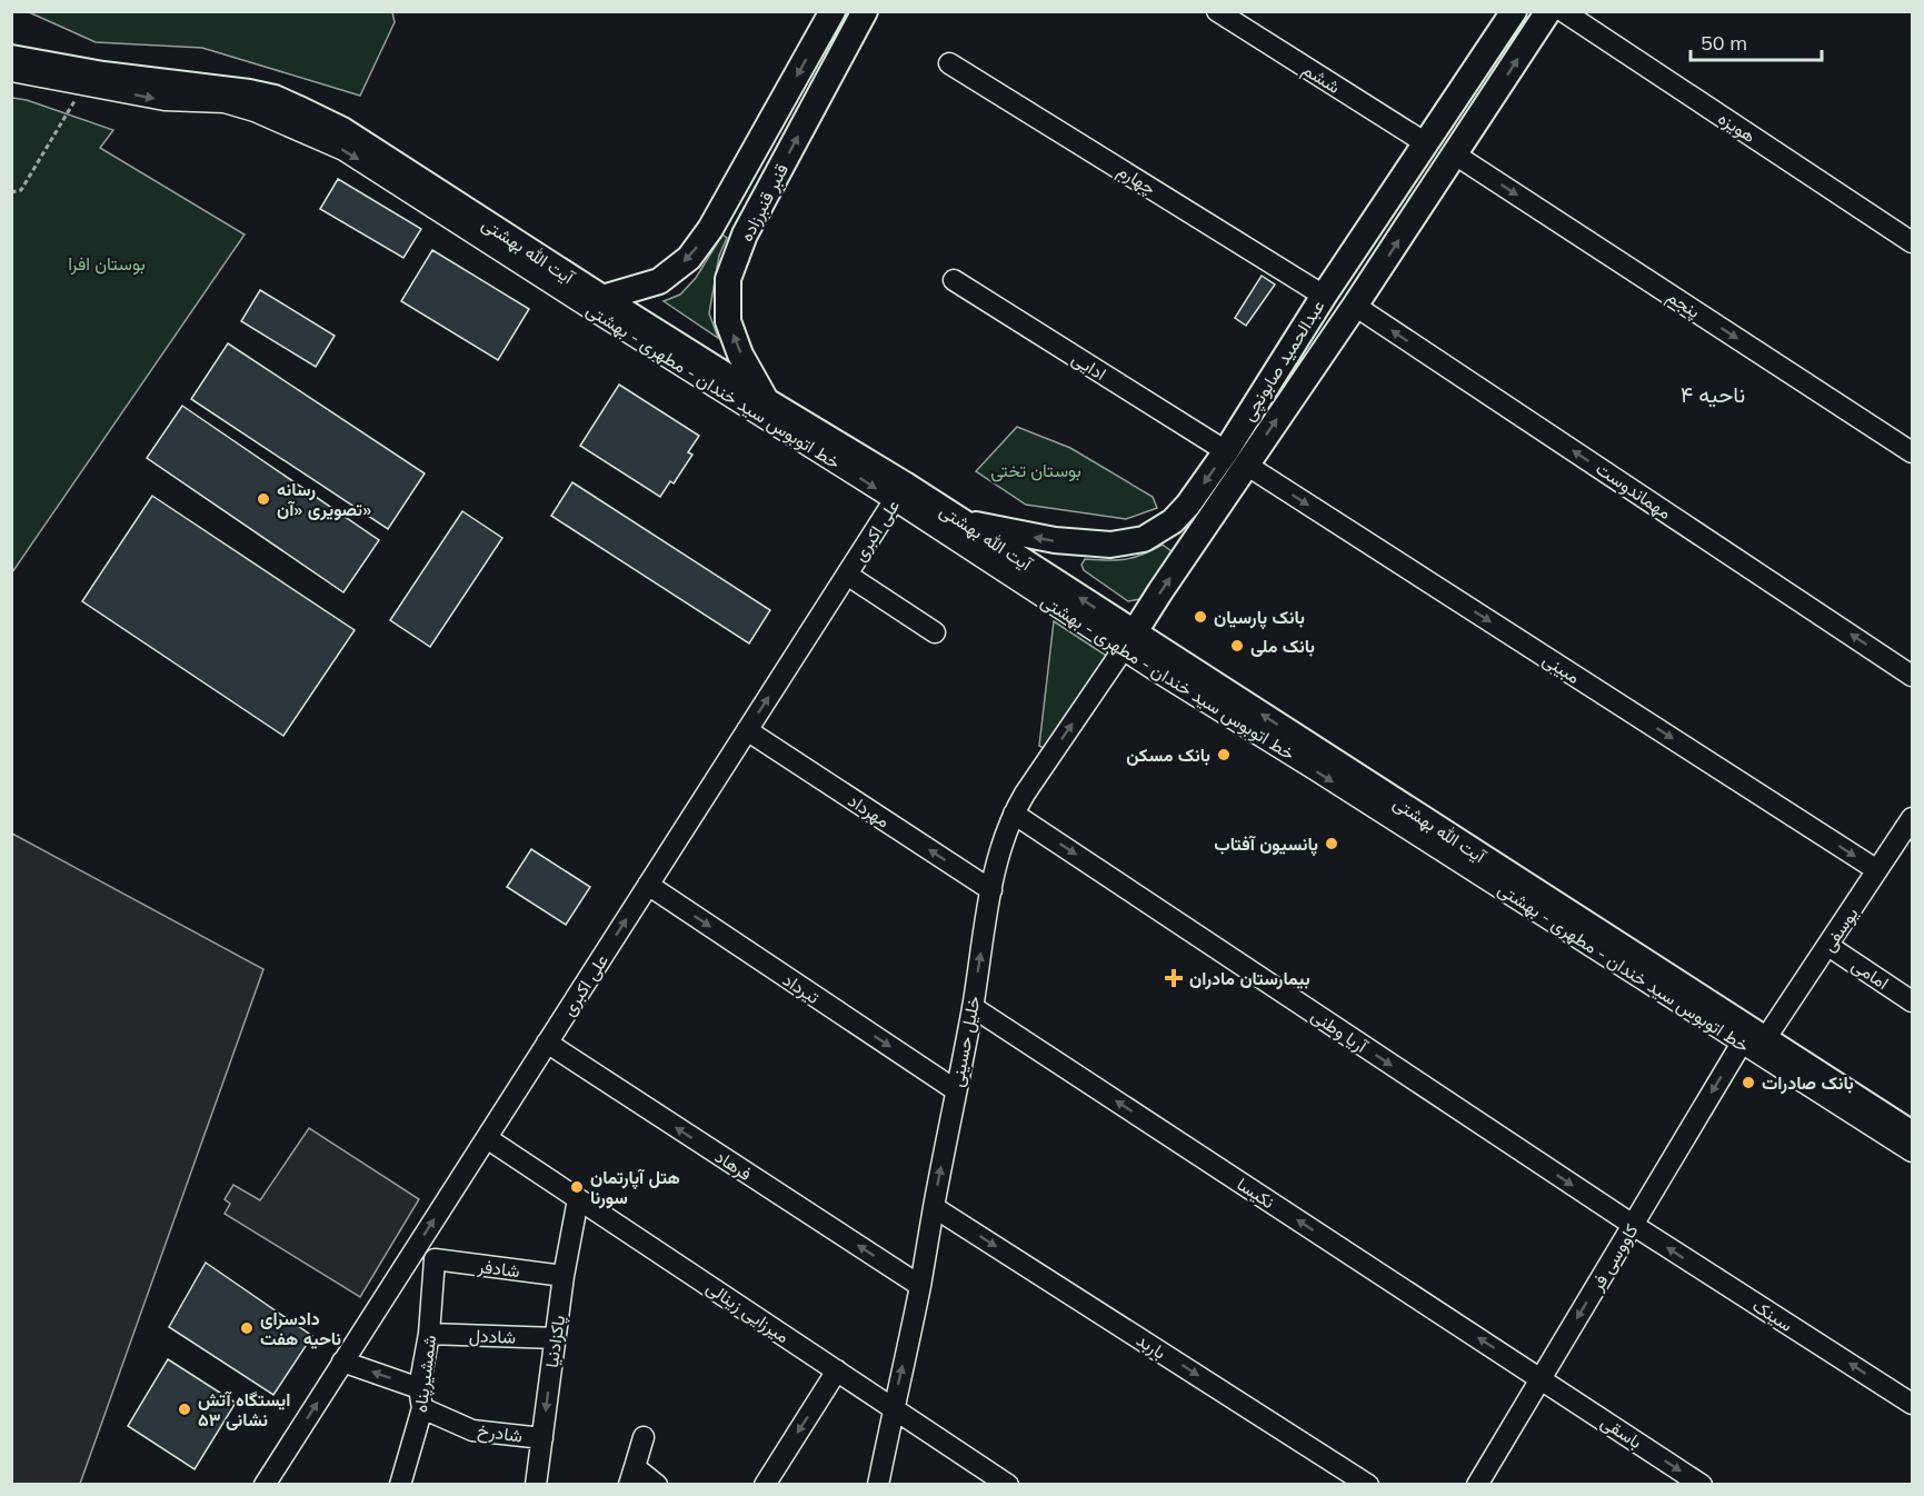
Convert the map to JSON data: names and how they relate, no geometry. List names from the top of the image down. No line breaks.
{"streets":{"main road":["قنبر قنبرزاده","آیت الله بهشتی","عبدالحمید صابونچی"],"street":["ششم","هویزه","چهارم","پنجم","ادایی","خط اتوبوس سید خندان - مطهری - بهشتی","مهماندوست","علی‌ اکبری","مبینی","مهرداد","یوسفی","امامی","تیرداد","آریا وطنی","خلیل حسینی","فرهاد","نکیسا","کاووسی فر","شادفر","میرزایی زینالی","سینک","شاددل","پاکزادنیا","باربد","شمشیرپناه","باسقی","شادرخ"]},"crossings":[["ششم","عبدالحمید صابونچی"],["چهارم","عبدالحمید صابونچی"],["قنبر قنبرزاده","آیت الله بهشتی"],["آیت الله بهشتی","عبدالحمید صابونچی"],["آیت الله بهشتی","خط اتوبوس سید خندان - مطهری - بهشتی"],["آیت الله بهشتی","علی‌ اکبری"],["آیت الله بهشتی","یوسفی"],["آیت الله بهشتی","خلیل حسینی"],["آیت الله بهشتی","کاووسی فر"],["پنجم","عبدالحمید صابونچی"],["عبدالحمید صابونچی","ادایی"],["عبدالحمید صابونچی","خط اتوبوس سید خندان - مطهری - بهشتی"],["عبدالحمید صابونچی","مهماندوست"],["عبدالحمید صابونچی","مبینی"],["عبدالحمید صابونچی","خلیل حسینی"],["ادایی","مبینی"],["خط اتوبوس سید خندان - مطهری - بهشتی","علی‌ اکبری"],["خط اتوبوس سید خندان - مطهری - بهشتی","یوسفی"],["خط اتوبوس سید خندان - مطهری - بهشتی","خلیل حسینی"],["خط اتوبوس سید خندان - مطهری - بهشتی","کاووسی فر"],["علی‌ اکبری","مهرداد"],["علی‌ اکبری","تیرداد"],["علی‌ اکبری","فرهاد"],["علی‌ اکبری","میرزایی زینالی"],["علی‌ اکبری","شادرخ"],["مبینی","یوسفی"],["مهرداد","خلیل حسینی"],["یوسفی","امامی"],["یوسفی","کاووسی فر"],["تیرداد","خلیل حسینی"],["آریا وطنی","خلیل حسینی"],["آریا وطنی","کاووسی فر"],["آریا وطنی","سینک"],["خلیل حسینی","فرهاد"],["خلیل حسینی","نکیسا"],["خلیل حسینی","میرزایی زینالی"],["خلیل حسینی","باربد"],["نکیسا","کاووسی فر"],["نکیسا","باسقی"],["کاووسی فر","سینک"],["کاووسی فر","باسقی"],["شادفر","پاکزادنیا"],["شادفر","شمشیرپناه"],["میرزایی زینالی","پاکزادنیا"],["شاددل","پاکزادنیا"],["شاددل","شمشیرپناه"],["پاکزادنیا","شادرخ"],["شمشیرپناه","شادرخ"]],"one_way":["پنجم","خط اتوبوس سید خندان - مطهری - بهشتی","مهماندوست","علی‌ اکبری","مبینی","مهرداد","تیرداد","آریا وطنی","خلیل حسینی","فرهاد","نکیسا","کاووسی فر","سینک","پاکزادنیا","باربد","باسقی","شادرخ"],"districts":["ناحیه ۴"],"parks":["بوستان افرا","بوستان تختی"],"places":{"other":["رسانه تصویری «آن»","بانک پارسیان","بانک ملی","بانک مسکن","پانسیون آفتاب","بانک صادرات","هتل آپارتمان سورنا","دادسرای ناحیه هفت","ایستگاه آتش نشانی ۵۳"],"health":["بیمارستان مادران"]},"scale_bar":"50 m"}
